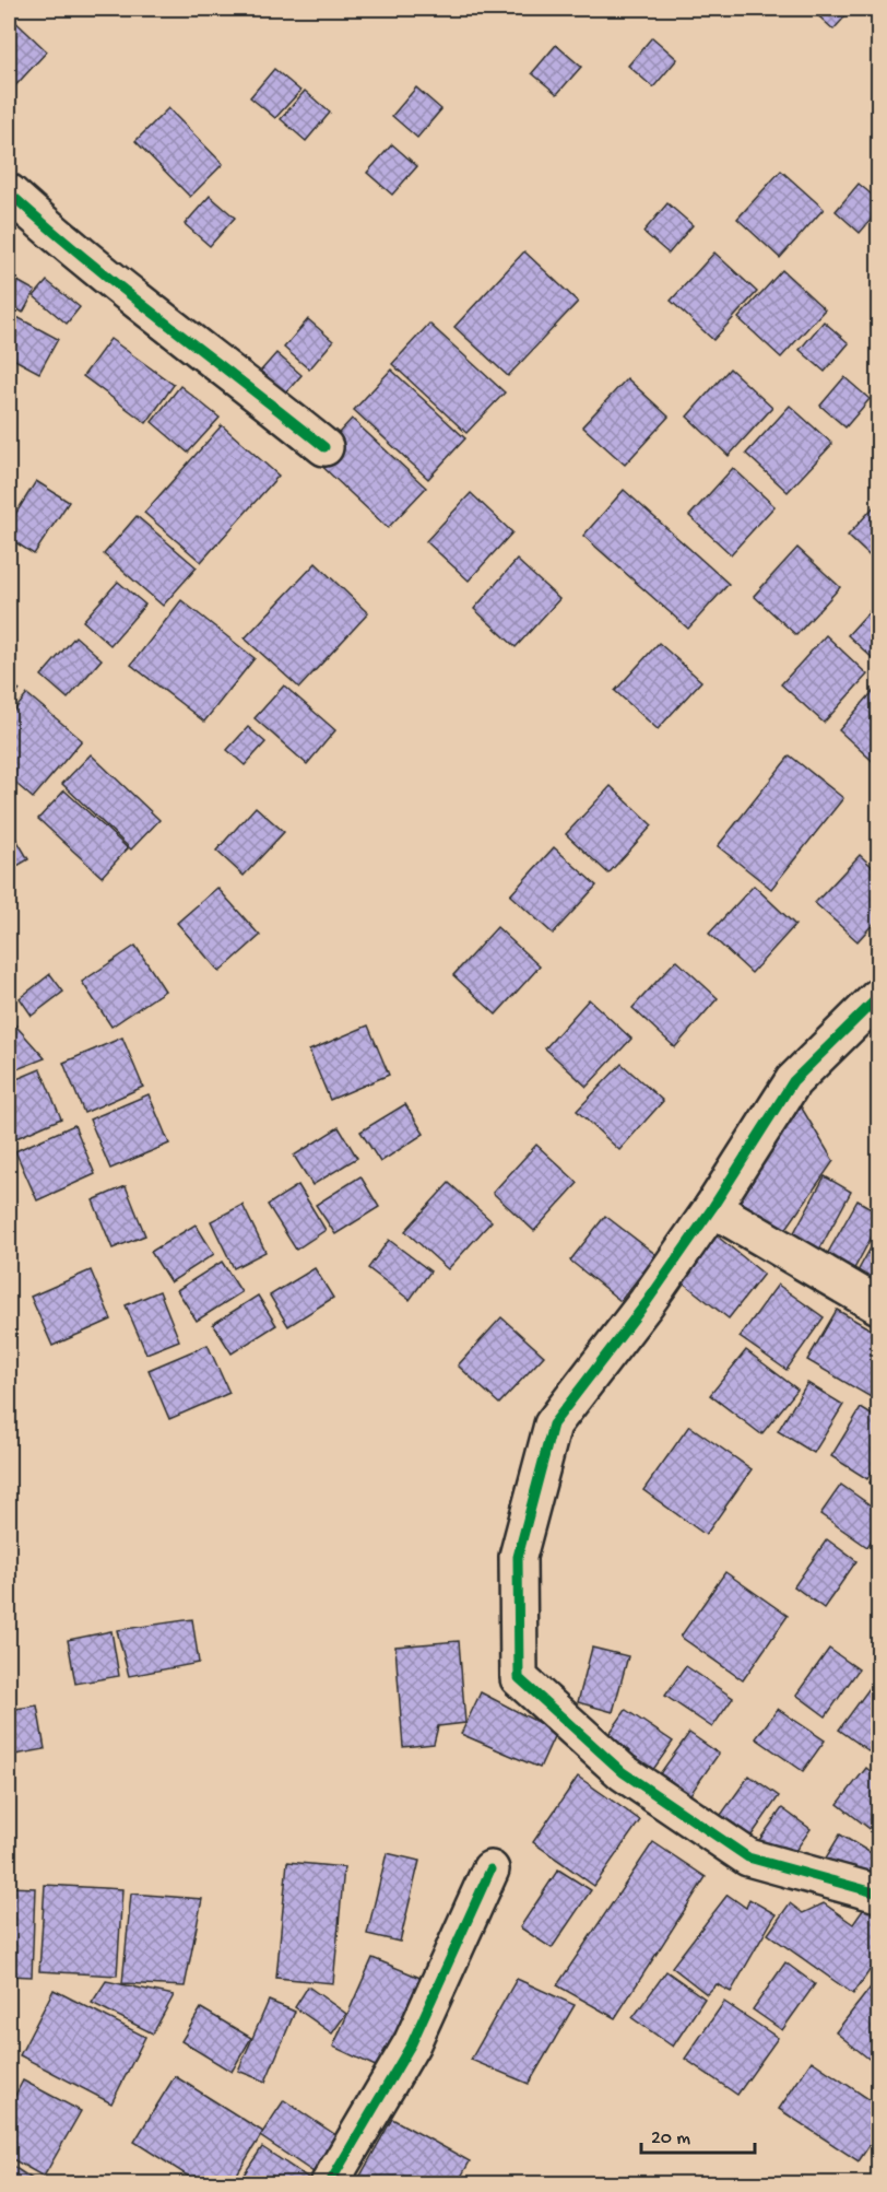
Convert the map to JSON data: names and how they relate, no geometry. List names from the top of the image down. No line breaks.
{"scale_bar":"20 m"}
